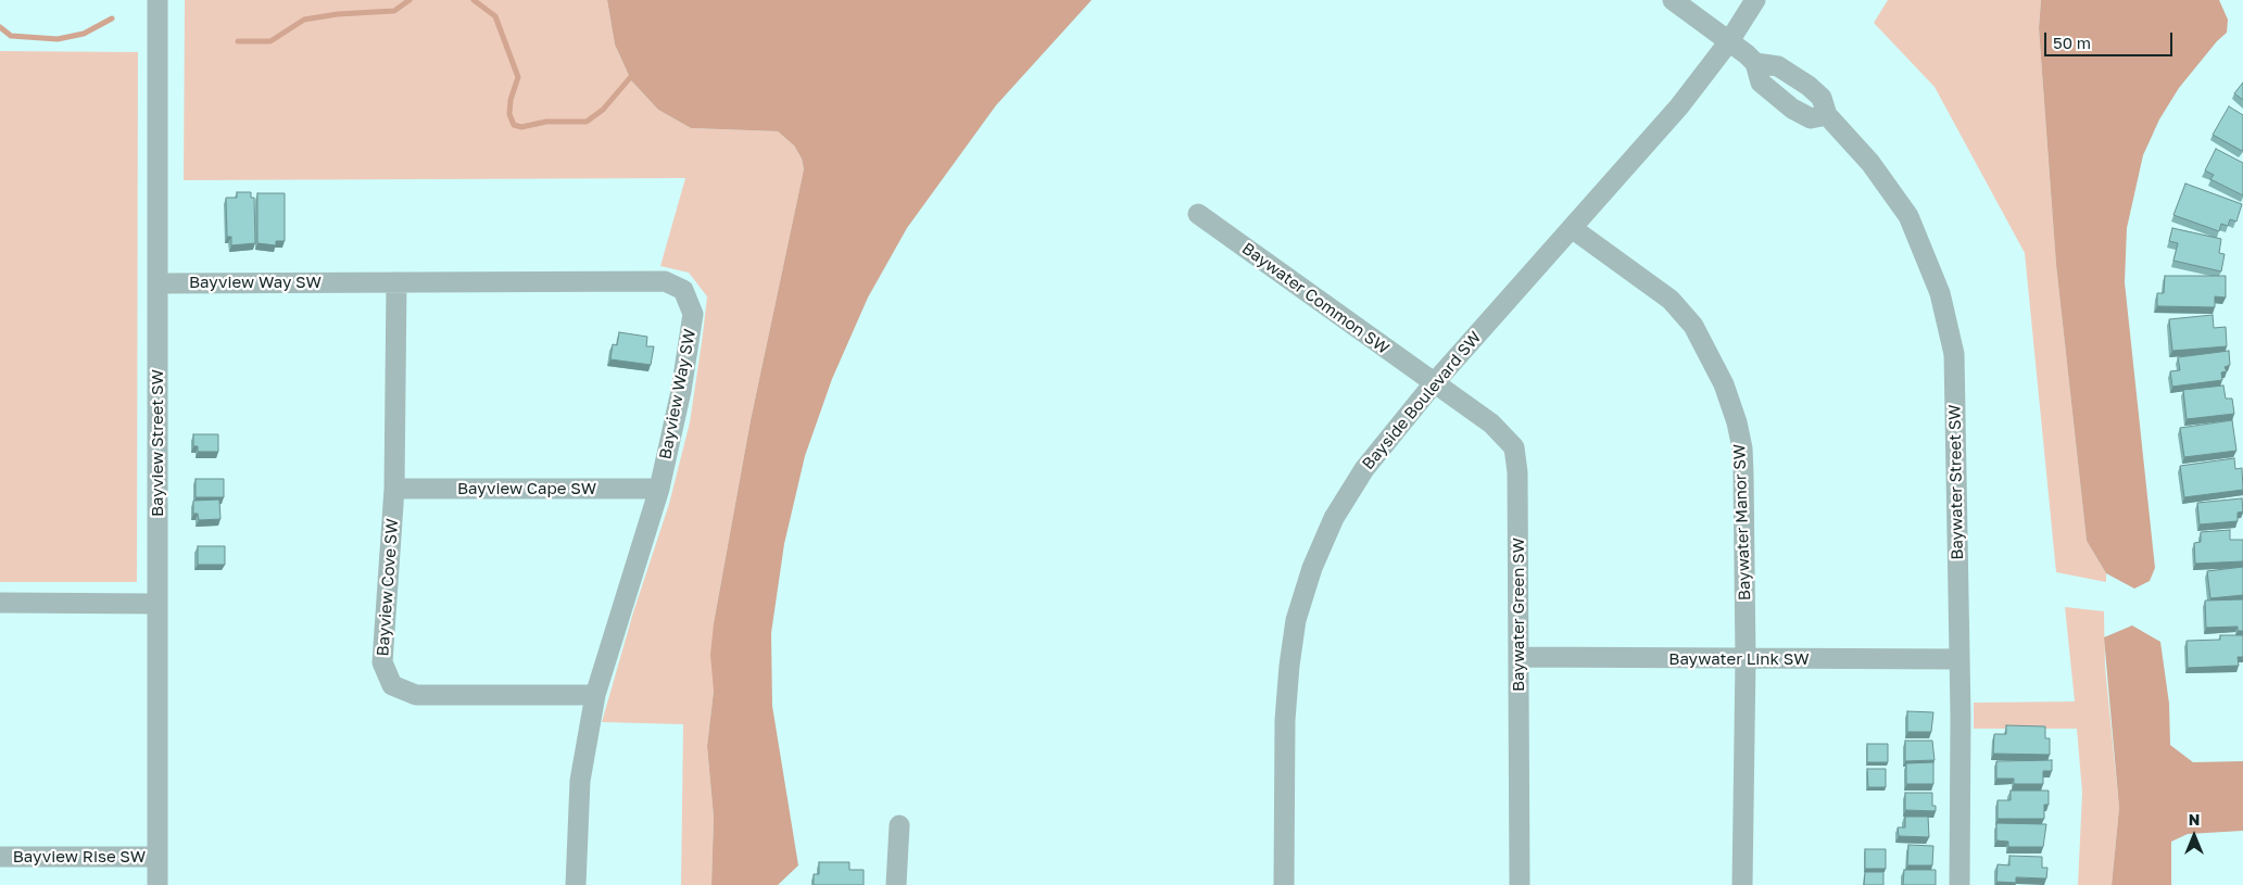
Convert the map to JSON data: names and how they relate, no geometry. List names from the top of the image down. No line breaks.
{"streets":{"street":["Bayview Way SW","Baywater Common SW","Bayside Boulevard SW","Bayview Street SW","Baywater Street SW","Bayview Cape SW","Baywater Manor SW","Bayview Cove SW","Baywater Green SW","Baywater Link SW","Bayview Rise SW"]},"crossings":[["Bayview Way SW","Bayview Street SW"],["Bayview Way SW","Bayview Cape SW"],["Bayview Way SW","Bayview Cove SW"],["Baywater Common SW","Bayside Boulevard SW"],["Baywater Common SW","Baywater Green SW"],["Bayside Boulevard SW","Baywater Street SW"],["Bayside Boulevard SW","Baywater Manor SW"],["Bayside Boulevard SW","Baywater Green SW"],["Bayview Street SW","Bayview Rise SW"],["Baywater Street SW","Baywater Link SW"],["Bayview Cape SW","Bayview Cove SW"],["Baywater Manor SW","Baywater Link SW"],["Baywater Green SW","Baywater Link SW"]],"scale_bar":"50 m","north":"top"}
